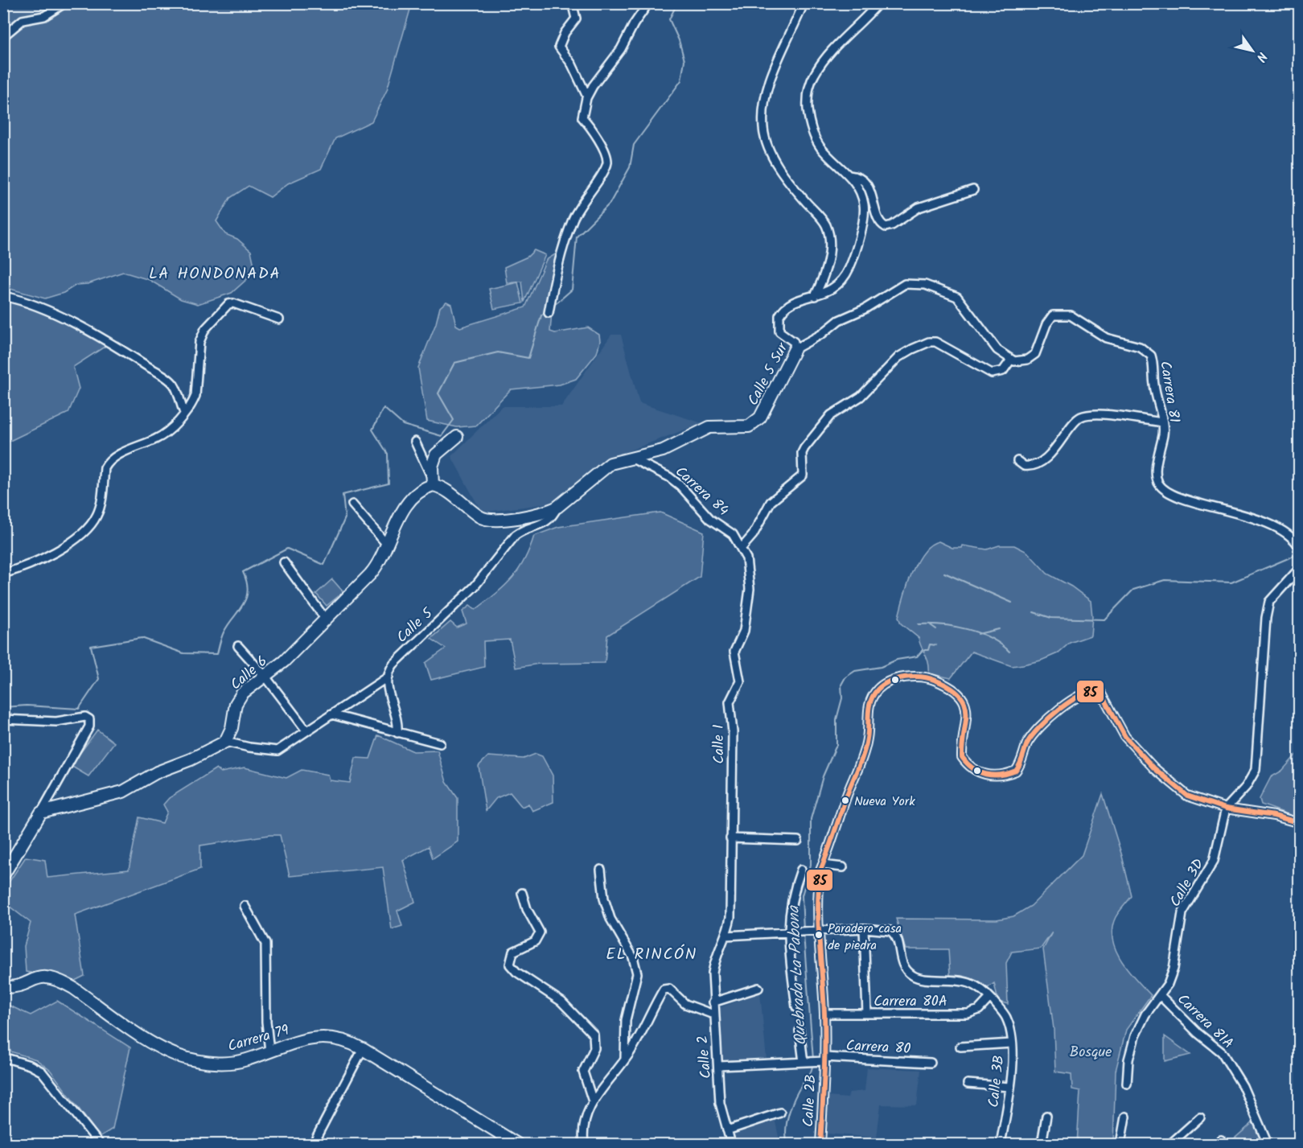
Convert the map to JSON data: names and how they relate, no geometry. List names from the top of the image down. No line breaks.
{"streets":{"street":["Calle 5 Sur","Carrera 81","Carrera 84","Calle 5","Calle 6","Calle 1","Calle 3D","Carrera 80A","Carrera 81A","Carrera 79","Carrera 80","Calle 2","Calle 3B","Calle 2B"]},"crossings":[["Calle 5 Sur","Carrera 81"],["Calle 5 Sur","Carrera 84"],["Calle 5 Sur","Calle 5"],["Carrera 84","Calle 1"],["Calle 5","Calle 6"],["Calle 1","Calle 2"],["Calle 3D","Carrera 81A"],["Calle 3D","Calle 2B"],["Carrera 80A","Calle 3B"],["Carrera 80A","Calle 2B"],["Carrera 80","Calle 2"],["Carrera 80","Calle 2B"]],"districts":["LA HONDONADA","EL RINCÓN"],"water":["Quebrada La Pabona"],"parks":["Bosque"],"places":["Nueva York","Paradero casa de piedra"],"lines":["transit line 85"],"north":"bottom right"}
